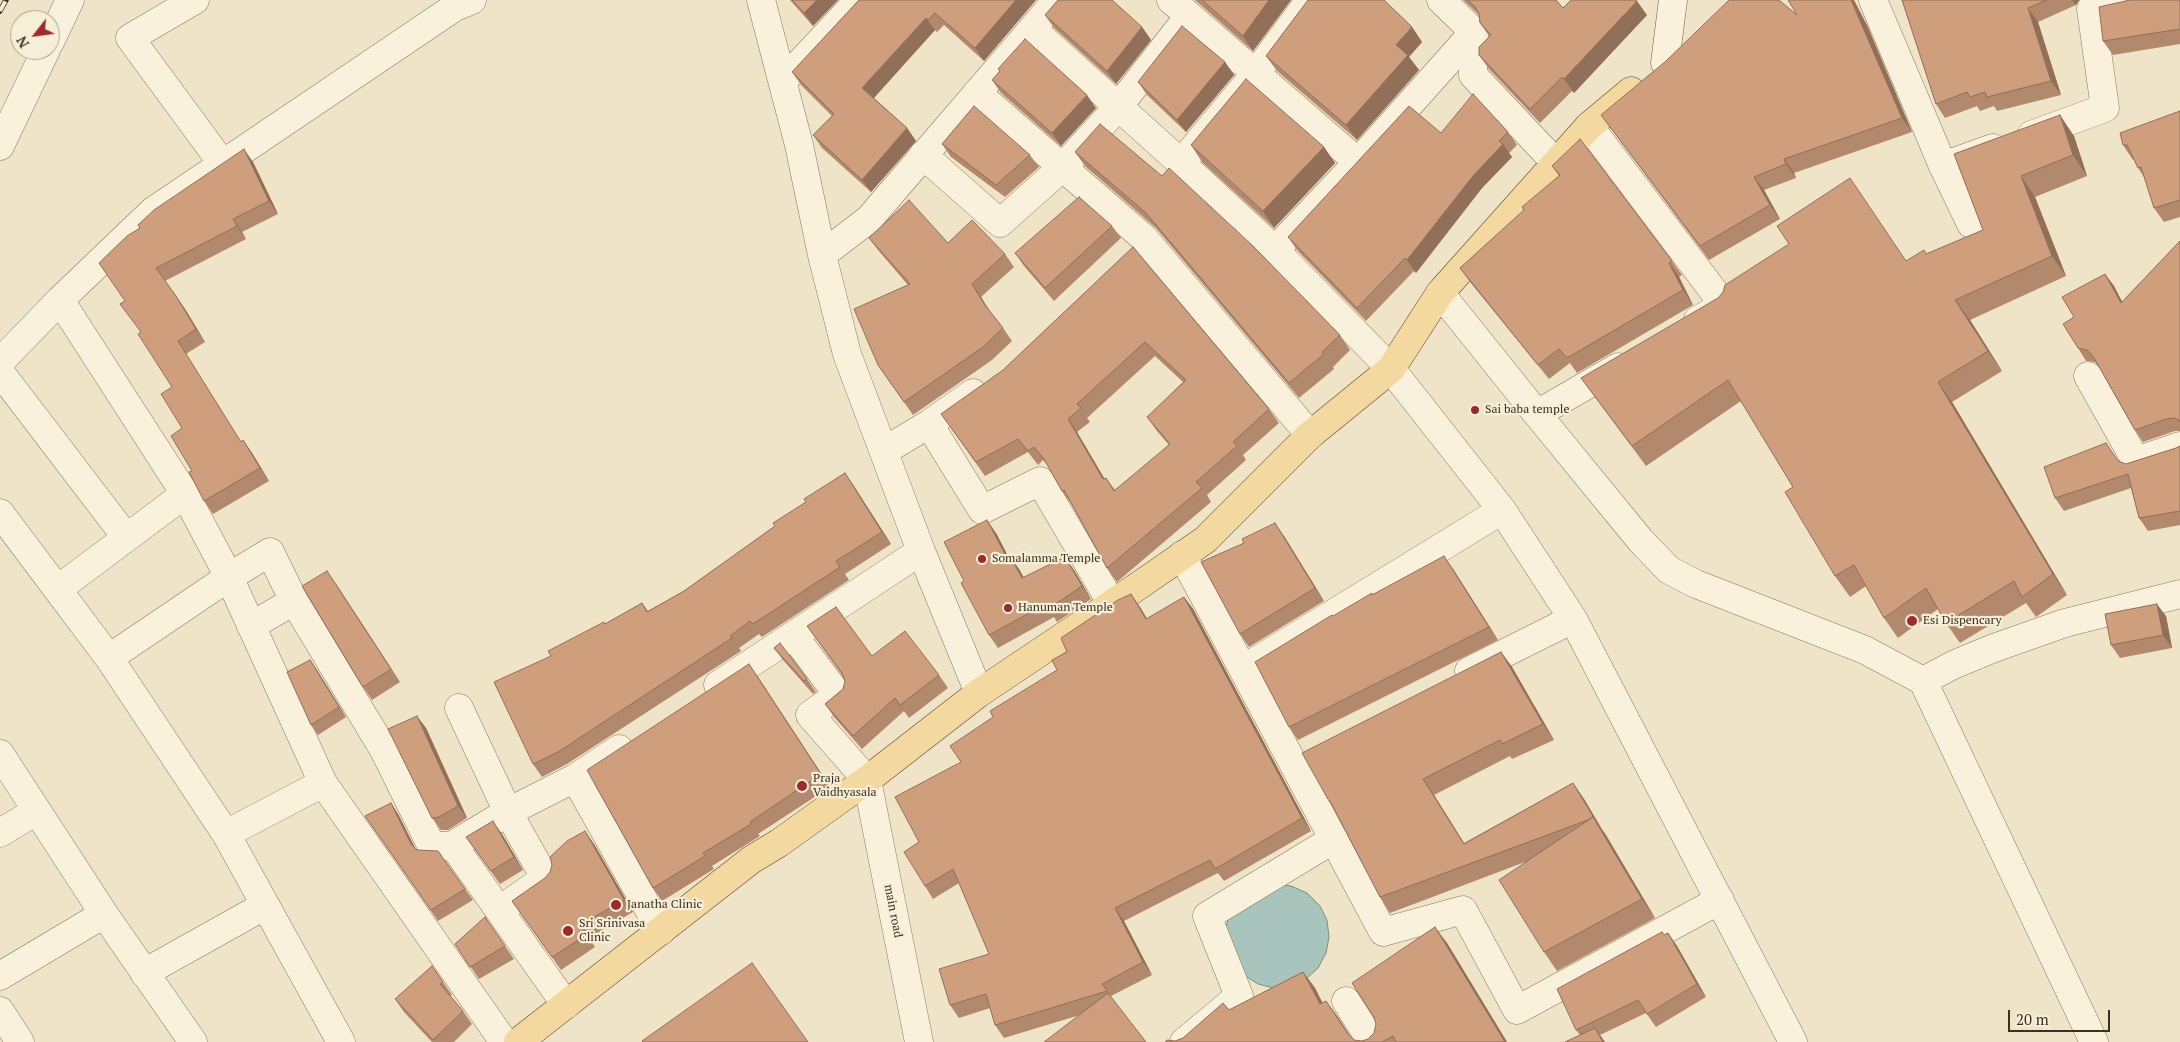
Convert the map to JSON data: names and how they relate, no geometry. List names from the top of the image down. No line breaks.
{"streets":{"street":["main road"]},"places":["Sai baba temple","Somalamma Temple","Hanuman Temple","Esi Dispencary","Praja Vaidhyasala","Janatha Clinic","Sri Srinivasa Clinic"],"scale_bar":"20 m","north":"bottom left"}
